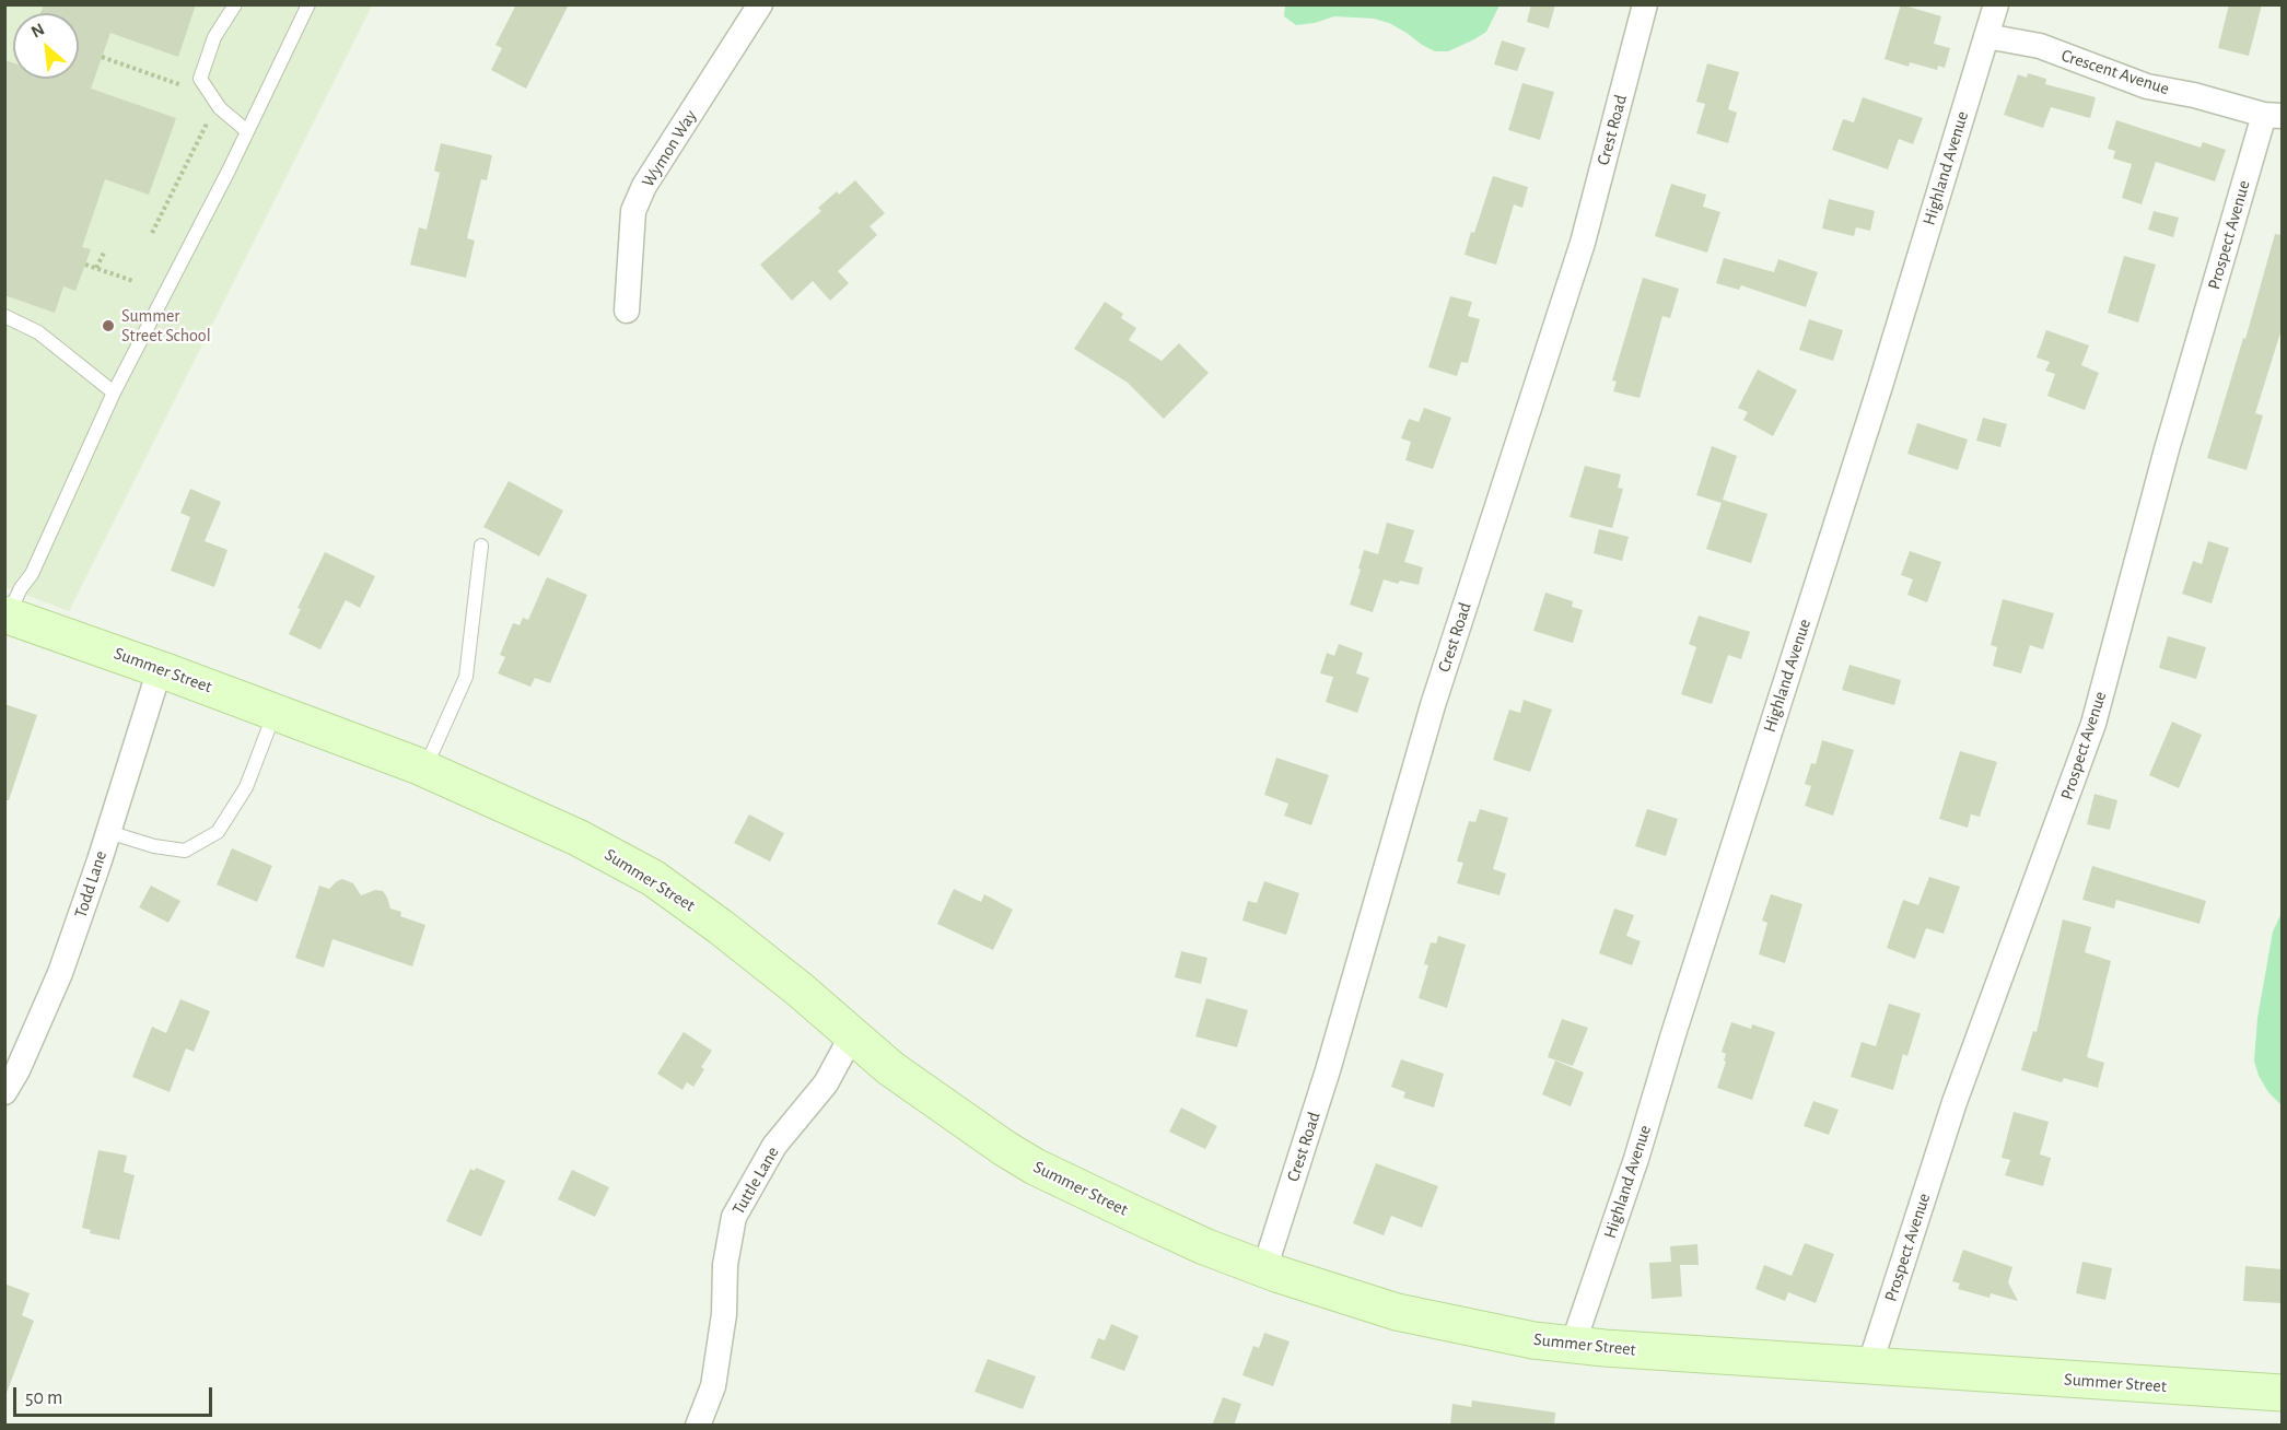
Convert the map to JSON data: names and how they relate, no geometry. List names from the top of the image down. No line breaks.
{"streets":{"main road":["Summer Street"],"street":["Crescent Avenue","Crest Road","Wymon Way","Highland Avenue","Prospect Avenue","Todd Lane","Tuttle Lane"]},"crossings":[["Crescent Avenue","Highland Avenue"],["Crescent Avenue","Prospect Avenue"],["Crest Road","Summer Street"],["Highland Avenue","Summer Street"],["Prospect Avenue","Summer Street"],["Summer Street","Todd Lane"],["Summer Street","Tuttle Lane"]],"places":["Summer Street School"],"scale_bar":"50 m","north":"top left"}
